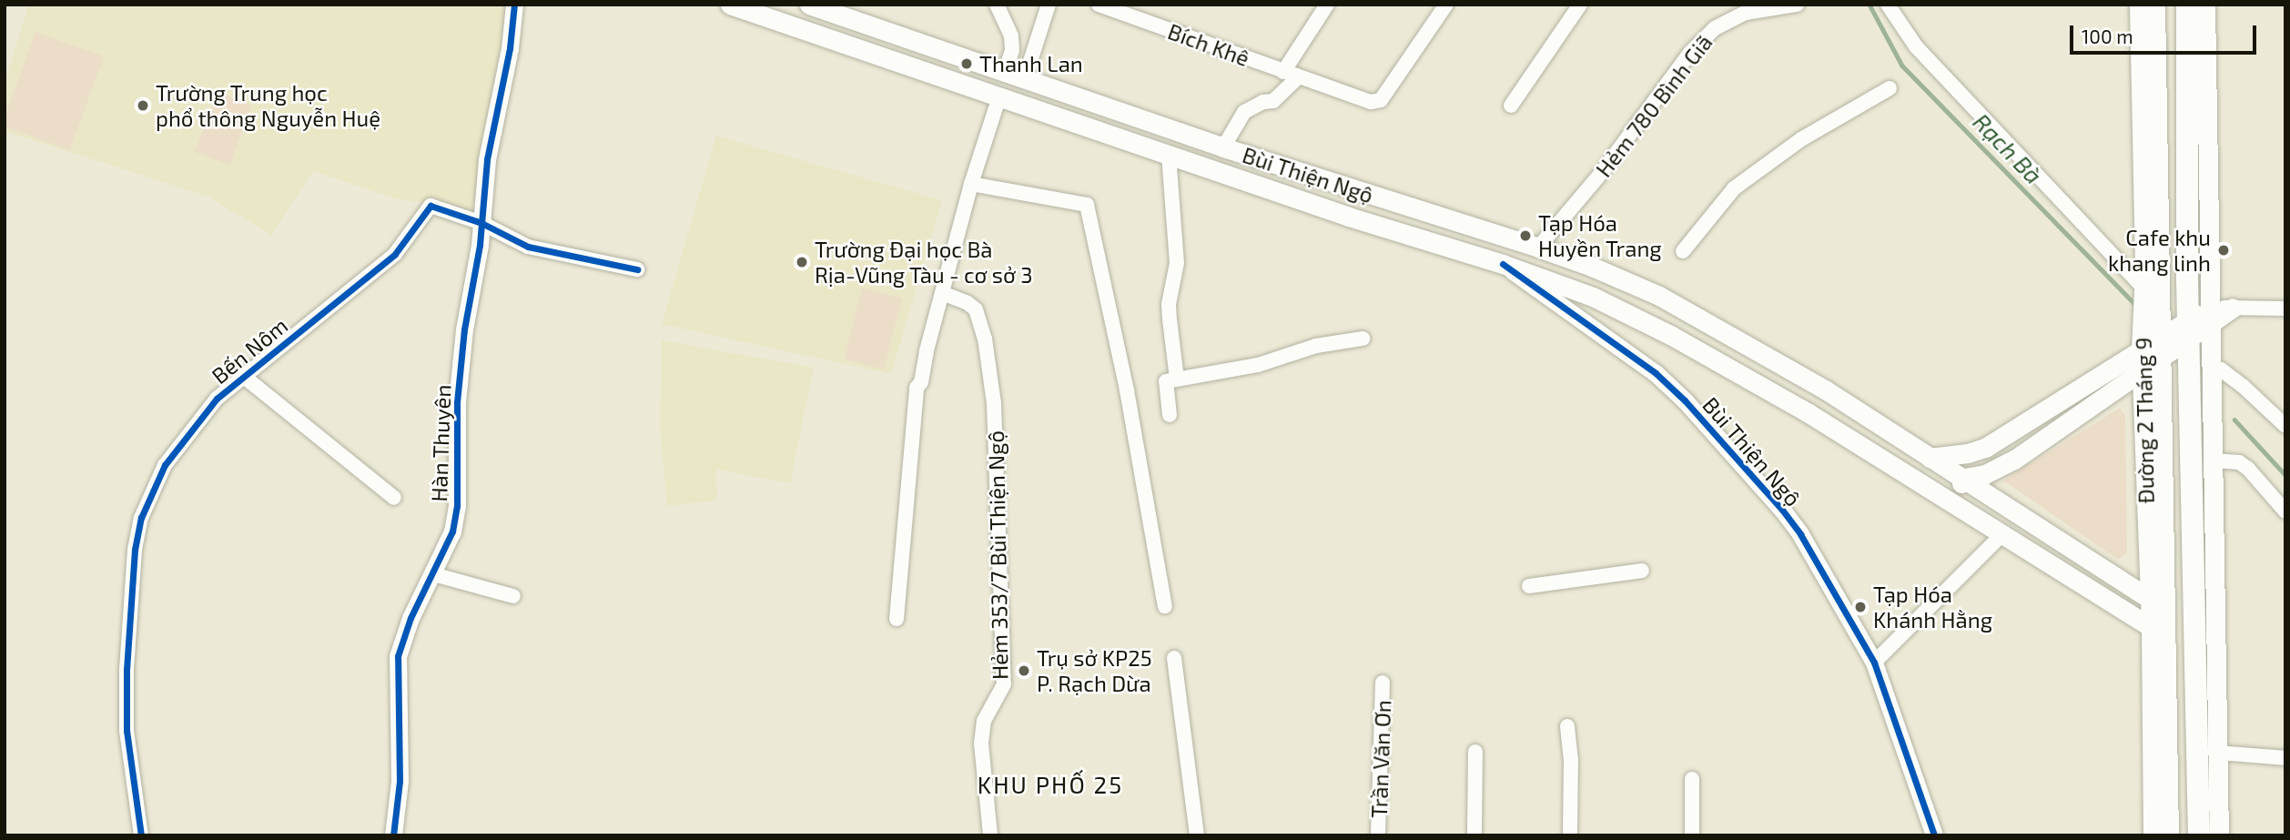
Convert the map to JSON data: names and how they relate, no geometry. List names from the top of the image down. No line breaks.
{"streets":{"main road":["Bùi Thiện Ngộ","Đường 2 Tháng 9"],"street":["Bích Khê","Hẻm 780 Bình Giã","Bến Nôm","Hàn Thuyên","Hẻm 353/7 Bùi Thiện Ngộ","Trần Văn Ơn"]},"crossings":[["Hẻm 780 Bình Giã","Bùi Thiện Ngộ"],["Bùi Thiện Ngộ","Đường 2 Tháng 9"],["Bến Nôm","Hàn Thuyên"]],"districts":["KHU PHỐ 25"],"water":["Rạch Bà"],"places":["Thanh Lan","Trường Trung học phổ thông Nguyễn Huệ","Tạp Hóa Huyền Trang","Cafe khu khang linh","Trường Đại học Bà Rịa-Vũng Tàu - cơ sở 3","Tạp Hóa Khánh Hằng","Trụ sở KP25 P. Rạch Dừa"],"scale_bar":"100 m"}
